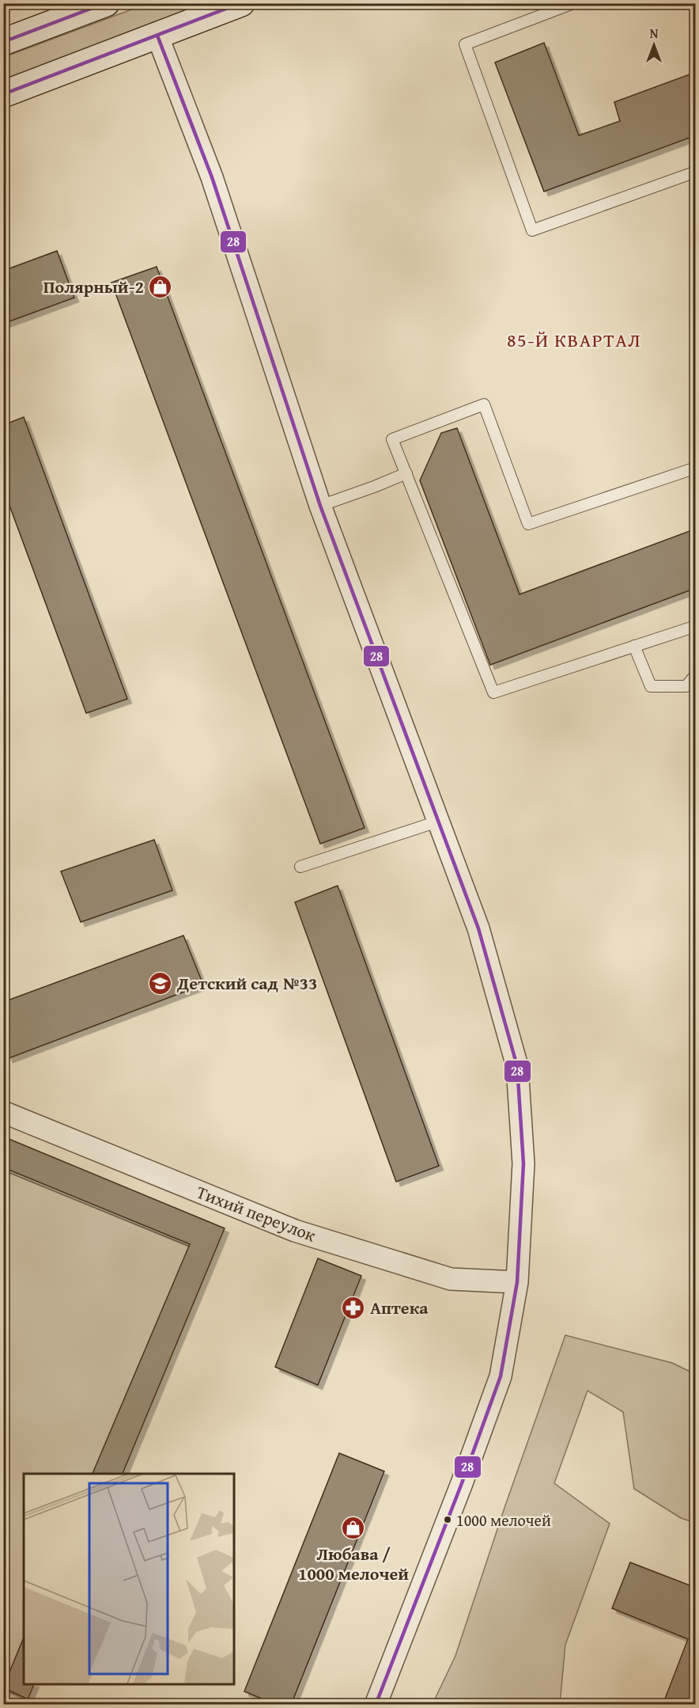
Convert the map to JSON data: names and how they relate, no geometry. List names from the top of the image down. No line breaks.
{"streets":{"street":["Тихий переулок"]},"districts":["85-Й КВАРТАЛ"],"places":{"shop":["Полярный-2","Любава / 1000 мелочей"],"school or university":["Детский сад №33"],"pharmacy":["Аптека"],"other":["1000 мелочей"]},"lines":["transit line 28"],"north":"top"}
